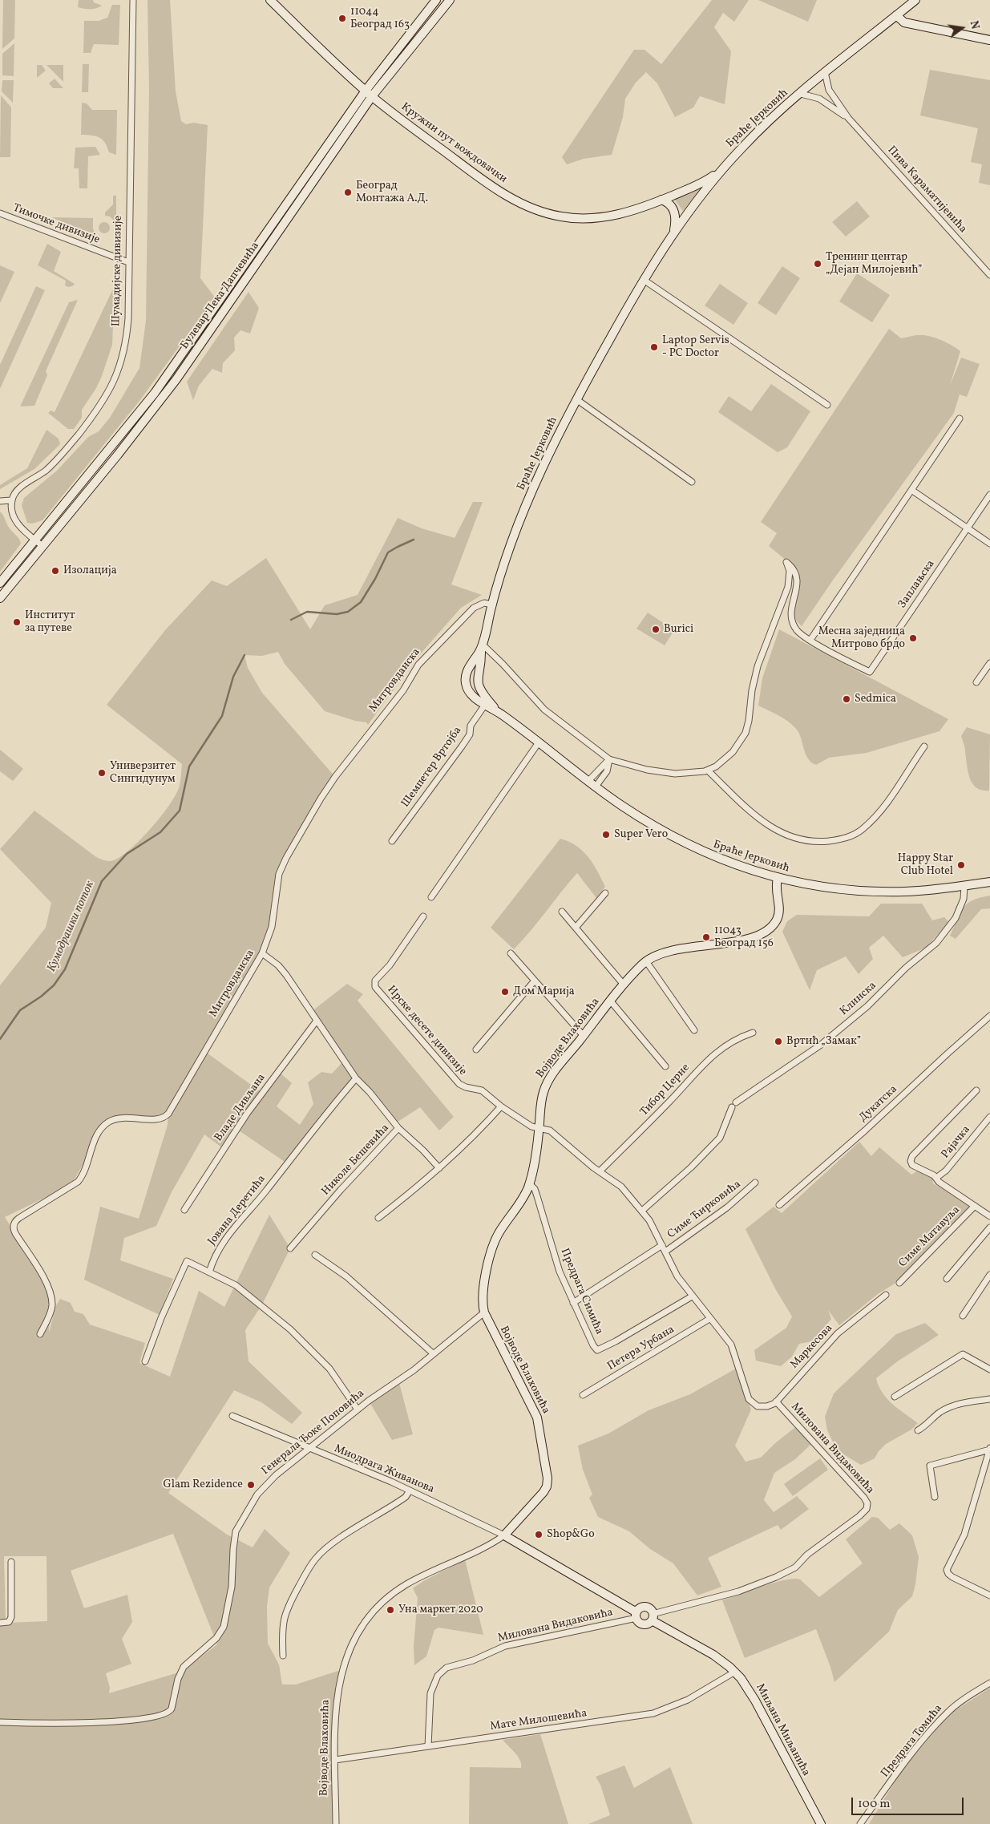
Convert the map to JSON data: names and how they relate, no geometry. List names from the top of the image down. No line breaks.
{"streets":{"street":["Браће Јерковић","Кружни пут вождовачки","Пива Караматијевића","Тимочке дивизије","Шумадијске дивизије","Булевар Пека Дапчевића","Заплањска","Митровданска","Шемпетер Вртојба","Клинска","Ирске десете дивизије","Војводе Влаховића","Тибор Церне","Дукатска","Владе Дивљана","Рајачка","Николе Бешевића","Симе Ћирковића","Јована Деретића","Симе Матавуља","Предрага Симића","Маркесова","Петера Урбана","Генерала Ђоке Поповића","Милована Видаковића","Миодрага Живанова","Мате Милошевића","Миљана Миљанића","Предрага Томића"]},"crossings":[["Браће Јерковић","Кружни пут вождовачки"],["Браће Јерковић","Пива Караматијевића"],["Браће Јерковић","Митровданска"],["Браће Јерковић","Шемпетер Вртојба"],["Браће Јерковић","Клинска"],["Браће Јерковић","Војводе Влаховића"],["Кружни пут вождовачки","Булевар Пека Дапчевића"],["Тимочке дивизије","Шумадијске дивизије"],["Ирске десете дивизије","Војводе Влаховића"],["Ирске десете дивизије","Тибор Церне"],["Ирске десете дивизије","Симе Ћирковића"],["Ирске десете дивизије","Предрага Симића"],["Ирске десете дивизије","Маркесова"],["Ирске десете дивизије","Петера Урбана"],["Ирске десете дивизије","Милована Видаковића"],["Војводе Влаховића","Предрага Симића"],["Војводе Влаховића","Генерала Ђоке Поповића"],["Војводе Влаховића","Миодрага Живанова"],["Војводе Влаховића","Мате Милошевића"],["Симе Ћирковића","Предрага Симића"],["Маркесова","Милована Видаковића"],["Генерала Ђоке Поповића","Миодрага Живанова"],["Милована Видаковића","Мате Милошевића"],["Милована Видаковића","Миљана Миљанића"],["Мате Милошевића","Миљана Миљанића"]],"water":["Кумодрашки поток"],"places":["11044 Београд 163","Београд Монтажа А.Д.","Тренинг центар „Дејан Милојевић”","Laptop Servis - PC Doctor","Изолација","Институт за путеве","Burici","Месна заједница Митрово брдо","Sedmica","Универзитет Сингидунум","Super Vero","Happy Star Club Hotel","11043 Београд 156","Дом Марија","Вртић „Замак”","Glam Rezidence","Shop&Go","Уна маркет 2020"],"scale_bar":"100 m","north":"right"}
